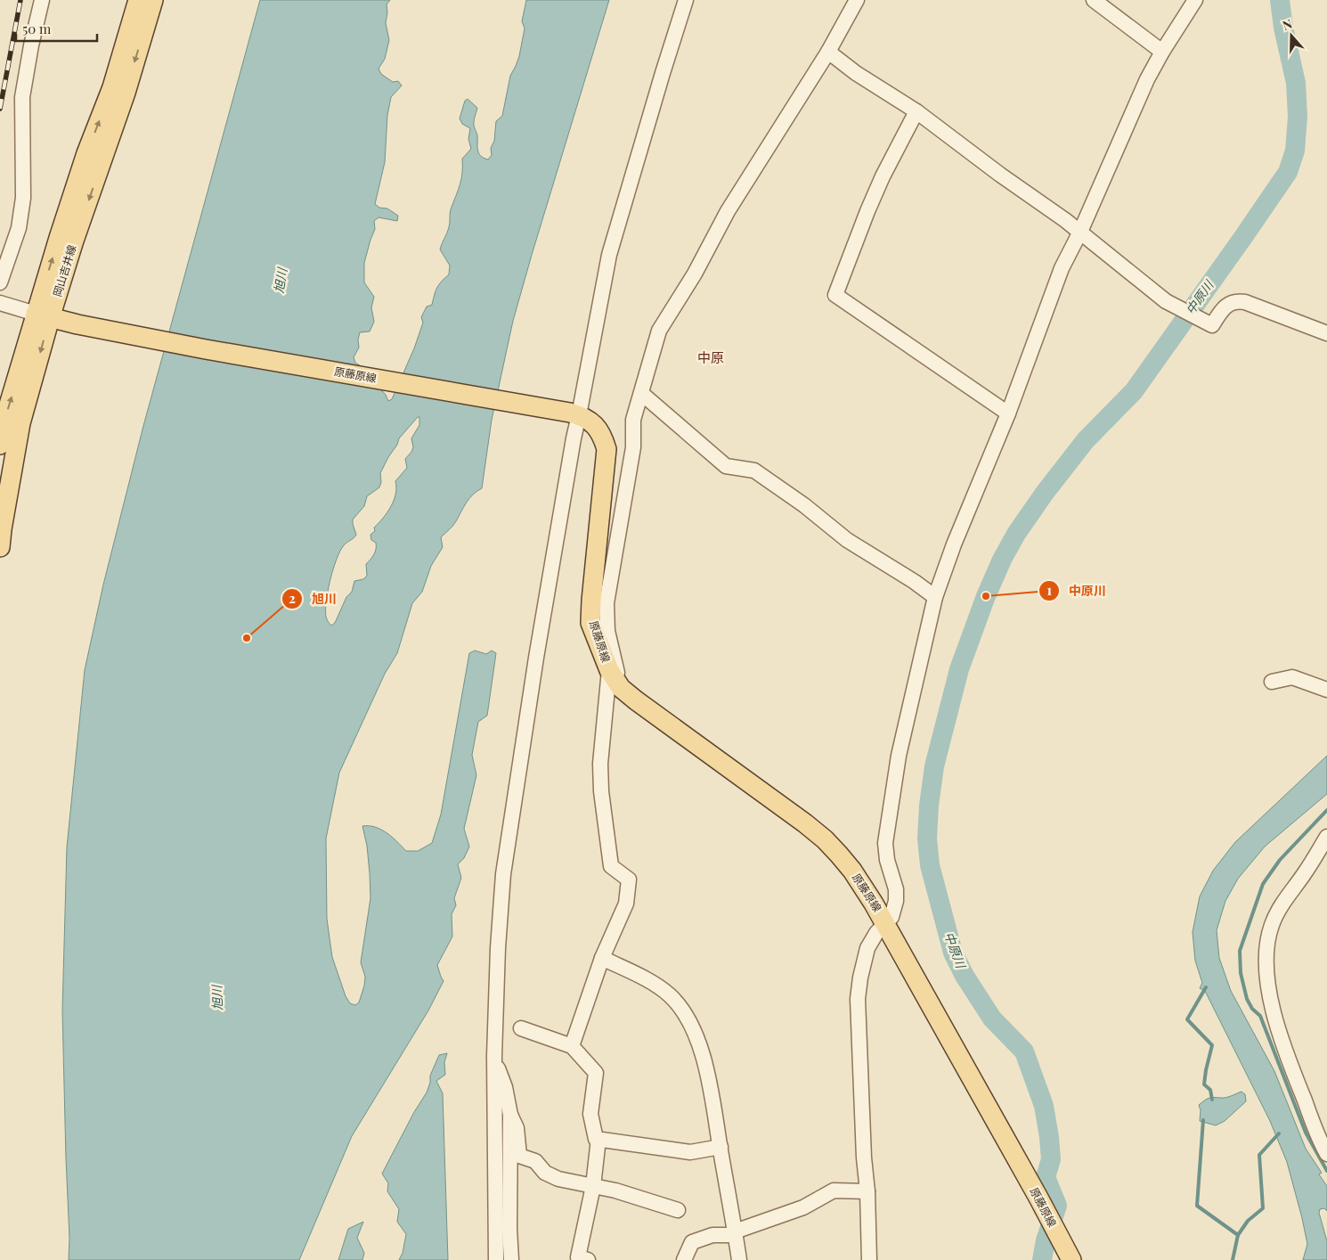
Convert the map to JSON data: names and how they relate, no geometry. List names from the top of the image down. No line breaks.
{"streets":{"main road":["岡山吉井線","原藤原線"]},"crossings":[["岡山吉井線","原藤原線"]],"districts":["中原"],"water":["旭川","中原川"],"places":["中原川","旭川"],"scale_bar":"50 m","north":"top"}
